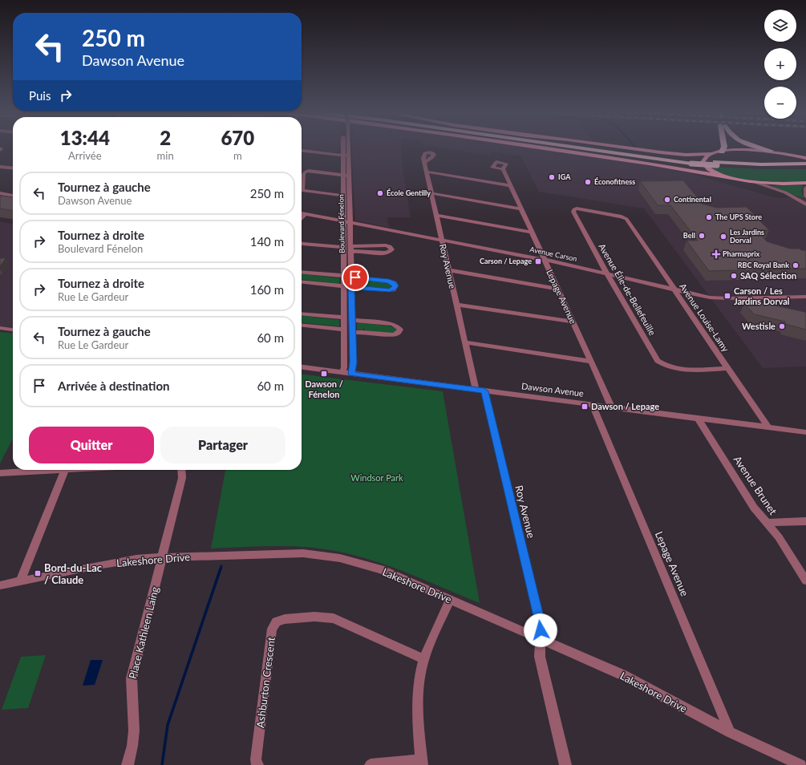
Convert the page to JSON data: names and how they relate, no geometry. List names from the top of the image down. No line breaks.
{"streets":{"street":["Boulevard Fénelon","Avenue Carson","Roy Avenue","Avenue Élie-de-Bellefeuille","Lepage Avenue","Avenue Louise-Lamy","Dawson Avenue","Avenue Brunet","Lakeshore Drive","Place Kathleen Laing","Ashburton Crescent"]},"crossings":[["Boulevard Fénelon","Avenue Carson"],["Boulevard Fénelon","Dawson Avenue"],["Avenue Carson","Roy Avenue"],["Avenue Carson","Avenue Élie-de-Bellefeuille"],["Avenue Carson","Lepage Avenue"],["Avenue Carson","Avenue Louise-Lamy"],["Roy Avenue","Dawson Avenue"],["Roy Avenue","Lakeshore Drive"],["Avenue Élie-de-Bellefeuille","Avenue Louise-Lamy"],["Lepage Avenue","Dawson Avenue"],["Lepage Avenue","Lakeshore Drive"],["Avenue Louise-Lamy","Dawson Avenue"],["Dawson Avenue","Avenue Brunet"],["Lakeshore Drive","Place Kathleen Laing"]],"parks":["Windsor Park"],"places":{"other":["IGA","Éconofitness","École Gentilly","Continental","The UPS Store","Bell","Les Jardins Dorval","RBC Royal Bank","SAQ Sélection","Westisle"],"health":["Pharmaprix"],"transit":["Carson / Lepage","Carson / Les Jardins Dorval","Dawson / Fénelon","Dawson / Lepage","Bord-du-Lac / Claude"]},"page":{"map_buttons":["+","−"],"turn":["250 m","Dawson Avenue"],"then":"Puis","eta":["13:44","Arrivée","2","min","670","m"],"list":[{"name":"Tournez à gauche","note":"Dawson Avenue","value":"250 m"},{"name":"Tournez à droite","note":"Boulevard Fénelon","value":"140 m"},{"name":"Tournez à droite","note":"Rue Le Gardeur","value":"160 m"},{"name":"Tournez à gauche","note":"Rue Le Gardeur","value":"60 m"},{"name":"Arrivée à destination","value":"60 m"}],"buttons":["Quitter","Partager"]}}
